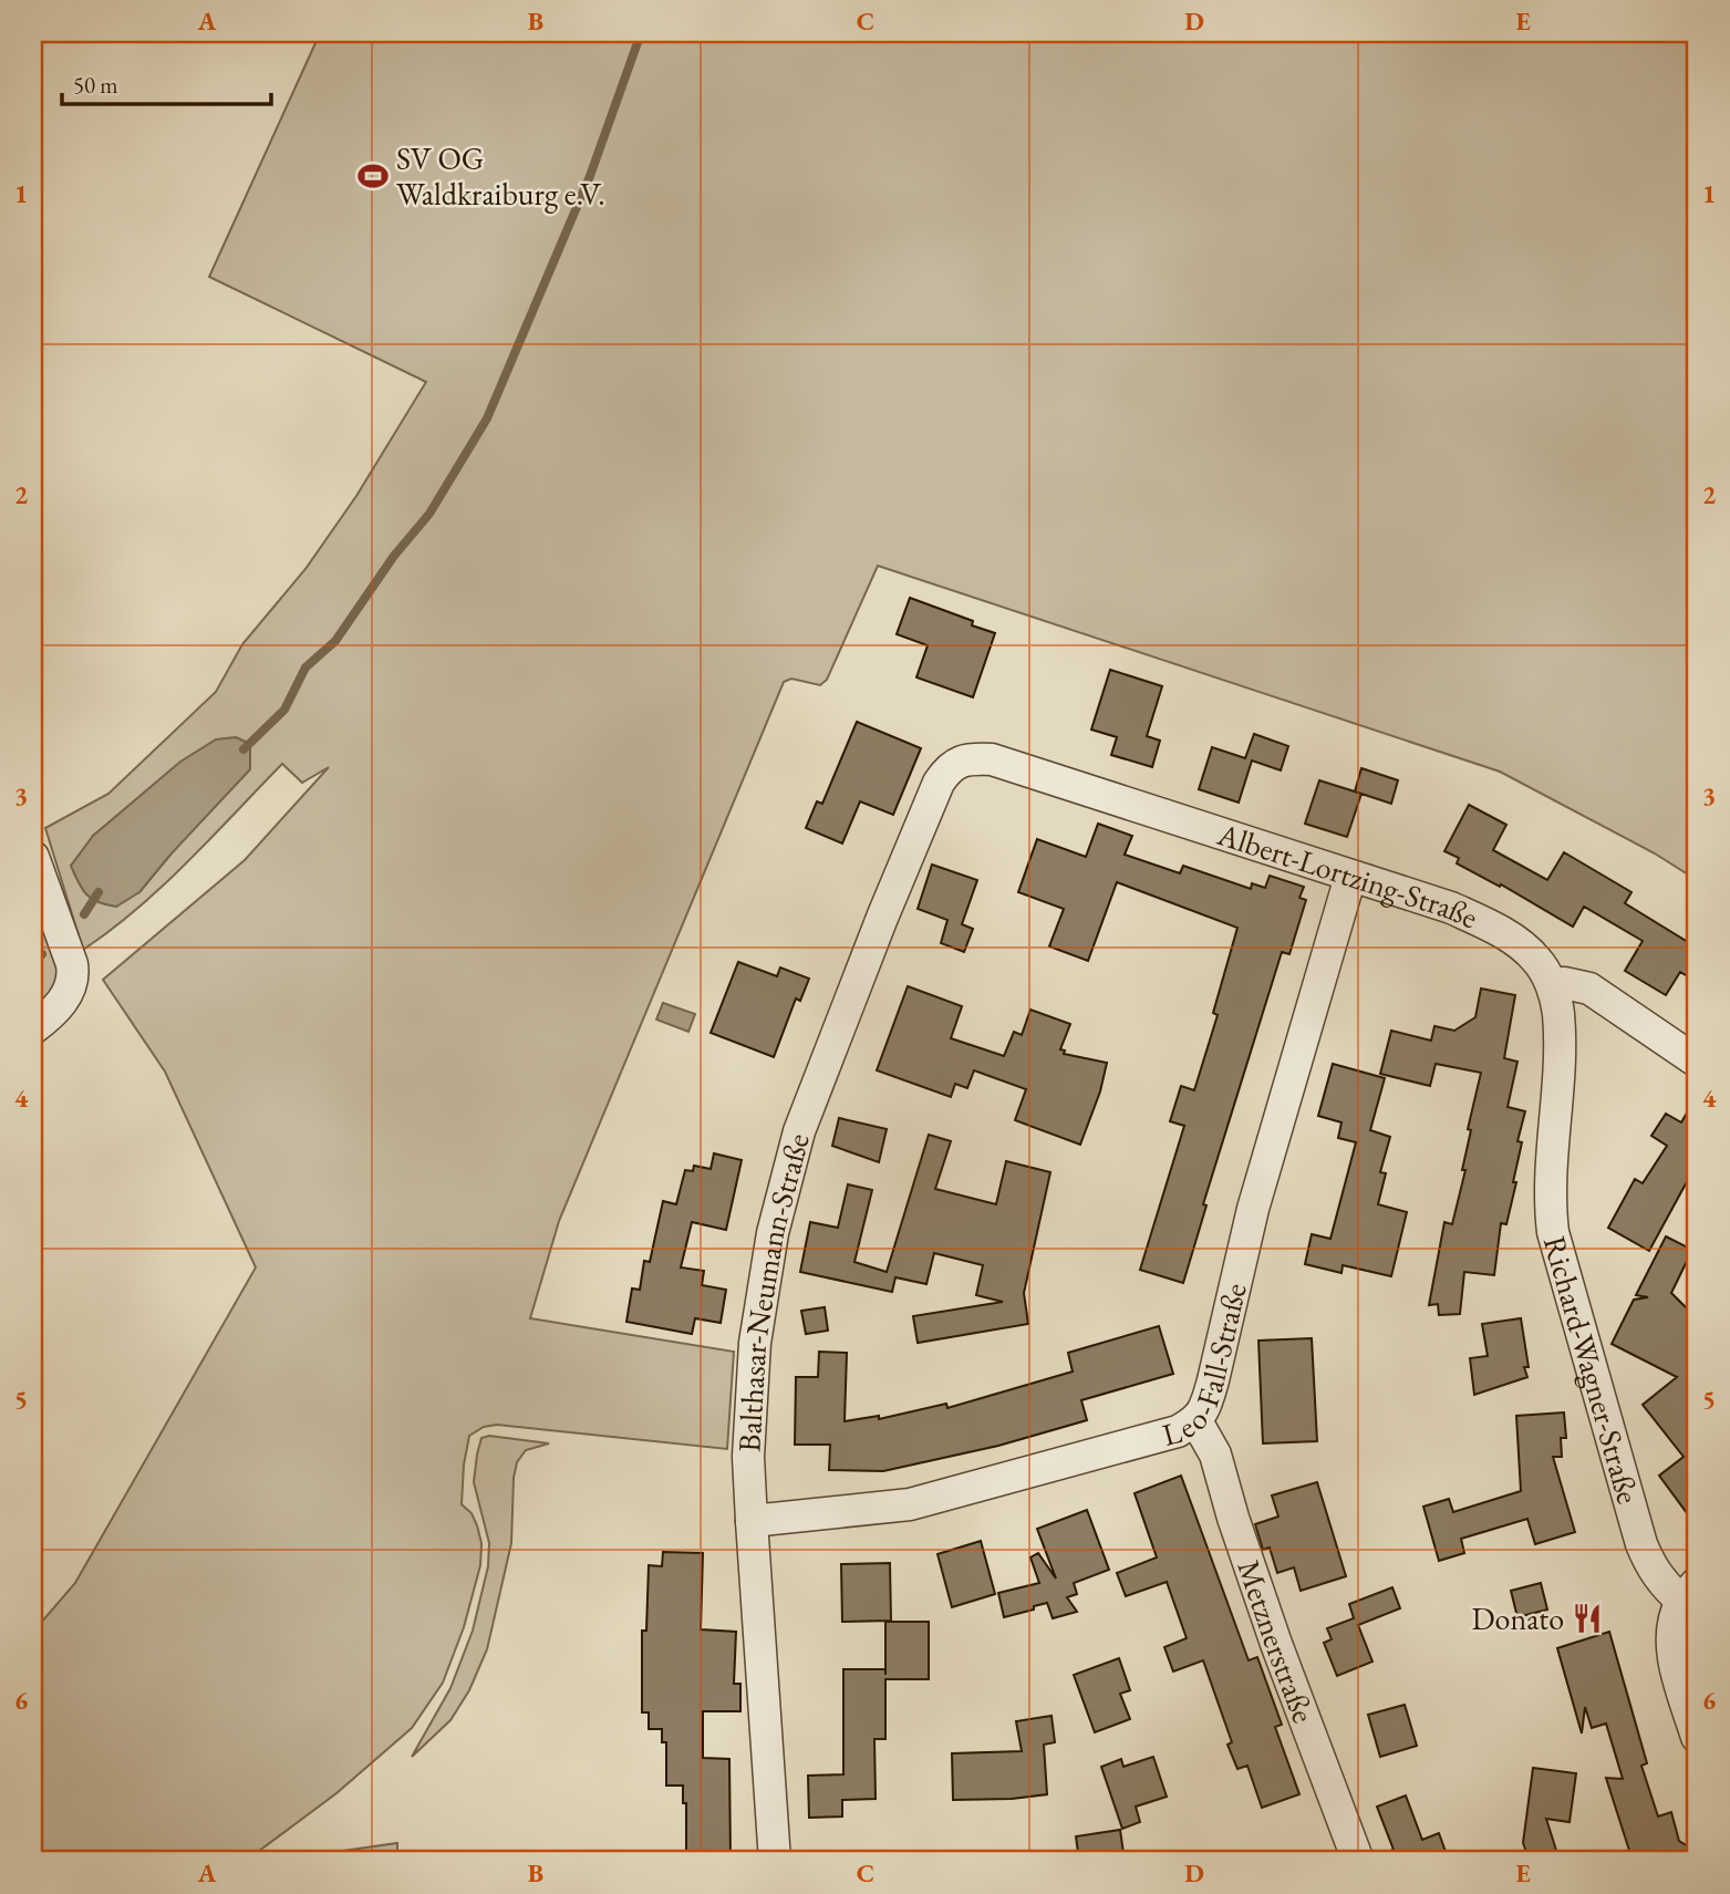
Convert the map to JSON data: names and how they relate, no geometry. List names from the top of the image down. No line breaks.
{"streets":{"street":["Albert-Lortzing-Straße","Balthasar-Neumann-Straße","Leo-Fall-Straße","Richard-Wagner-Straße","Metznerstraße"]},"crossings":[["Albert-Lortzing-Straße","Balthasar-Neumann-Straße"],["Albert-Lortzing-Straße","Leo-Fall-Straße"],["Albert-Lortzing-Straße","Richard-Wagner-Straße"],["Balthasar-Neumann-Straße","Leo-Fall-Straße"],["Leo-Fall-Straße","Metznerstraße"]],"places":{"sports":["SV OG Waldkraiburg e.V."],"restaurant":["Donato"]},"scale_bar":"50 m","grid":{"columns":["A","B","C","D","E"],"rows":["1","2","3","4","5","6"]}}
